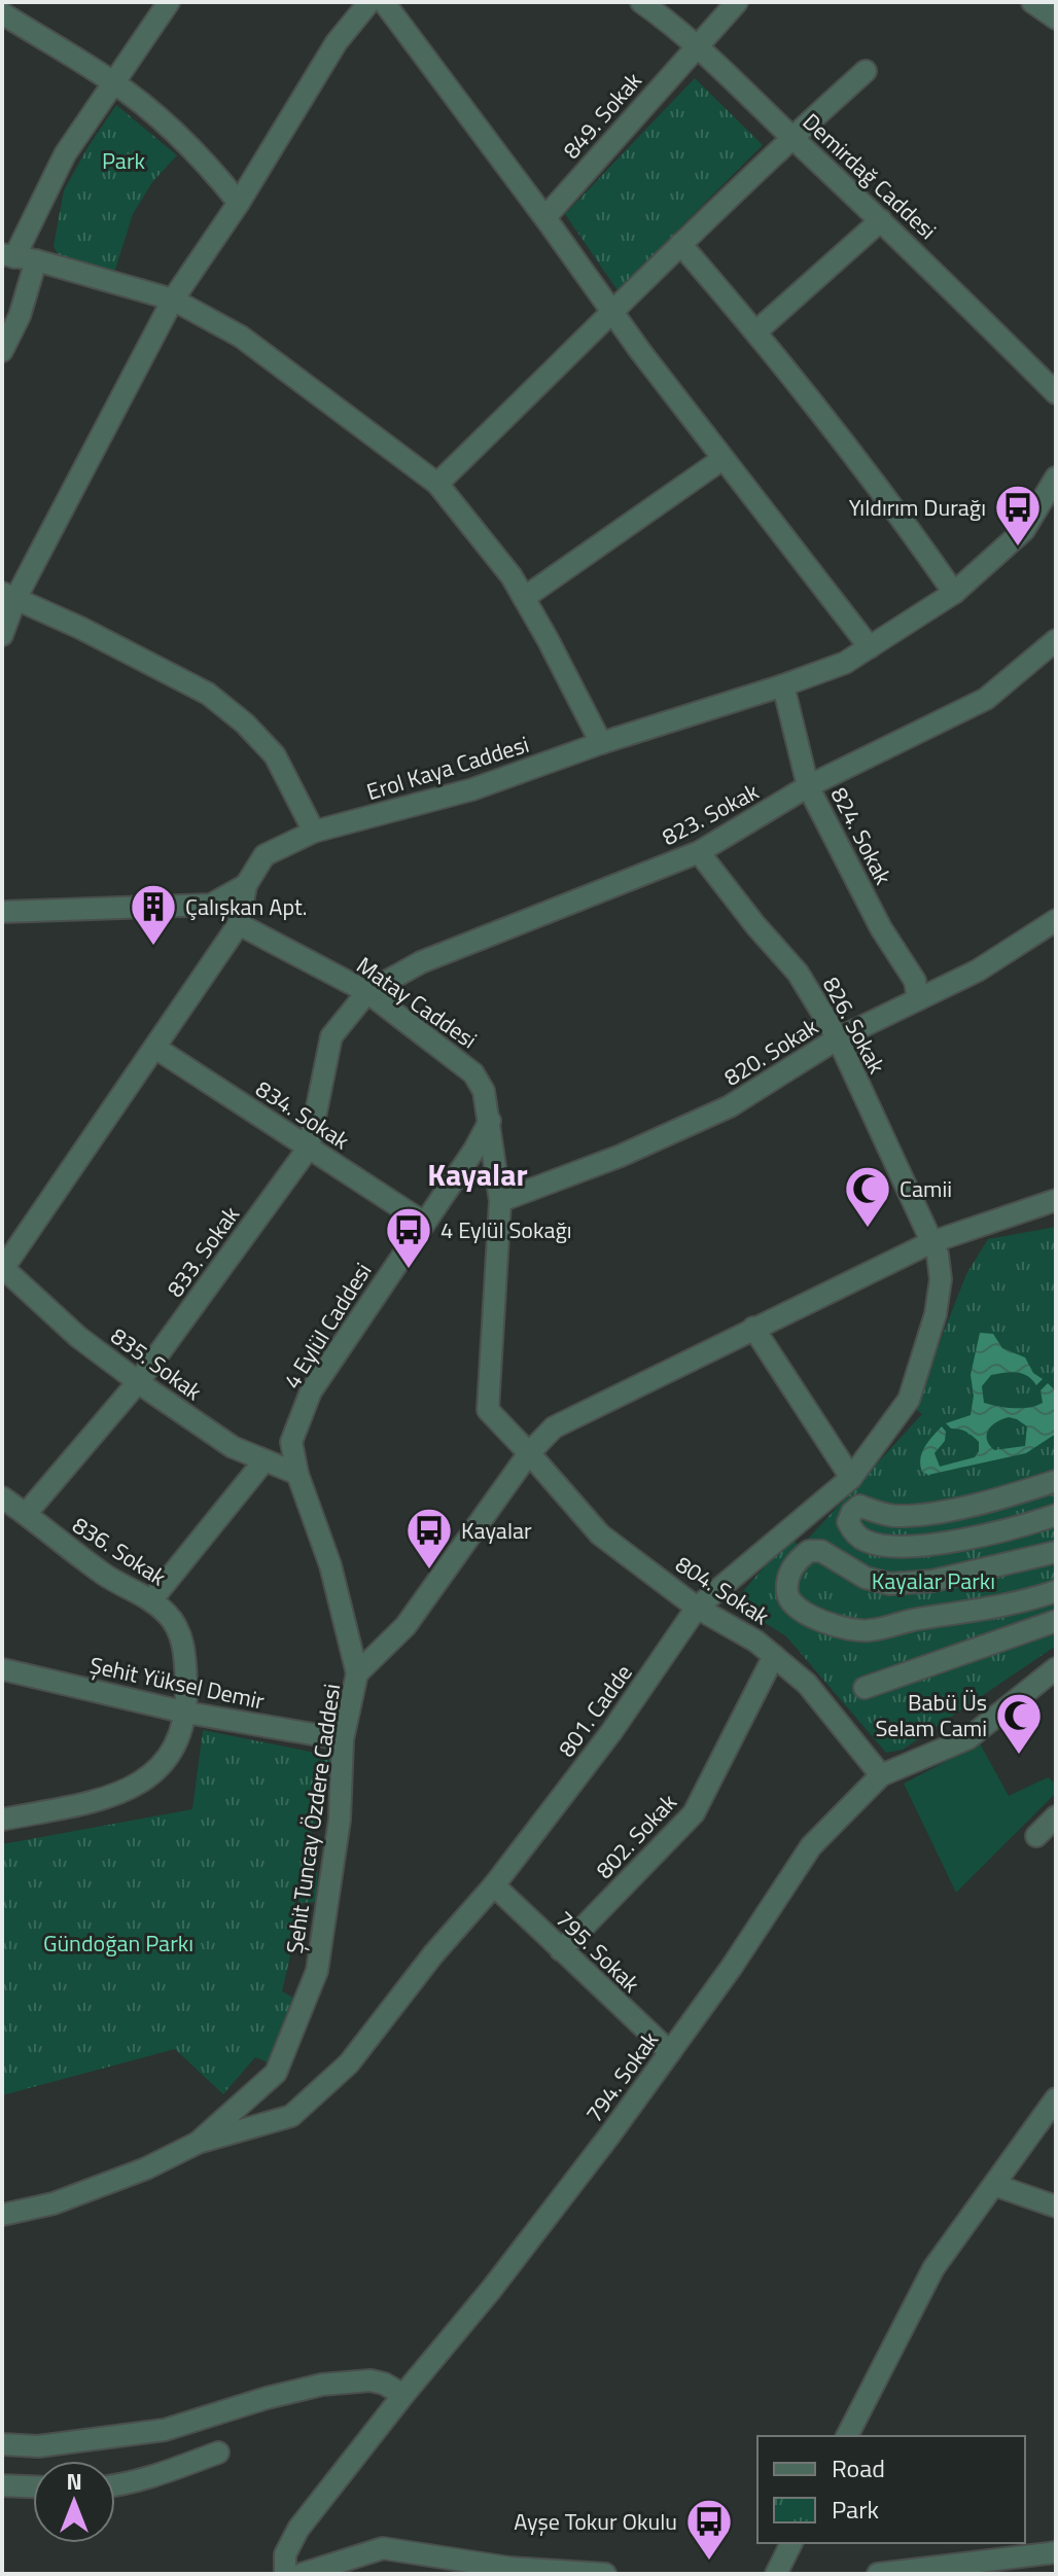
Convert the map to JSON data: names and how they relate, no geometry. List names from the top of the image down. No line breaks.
{"streets":{"street":["849. Sokak","Demirdağ Caddesi","Erol Kaya Caddesi","823. Sokak","824. Sokak","Matay Caddesi","826. Sokak","820. Sokak","834. Sokak","833. Sokak","4 Eylül Caddesi","835. Sokak","836. Sokak","804. Sokak","Şehit Yüksel Demir","801. Cadde","Şehit Tuncay Özdere Caddesi","802. Sokak","795. Sokak","794. Sokak"]},"crossings":[["849. Sokak","Demirdağ Caddesi"],["Erol Kaya Caddesi","824. Sokak"],["Erol Kaya Caddesi","Matay Caddesi"],["Erol Kaya Caddesi","834. Sokak"],["Erol Kaya Caddesi","835. Sokak"],["823. Sokak","824. Sokak"],["823. Sokak","Matay Caddesi"],["823. Sokak","826. Sokak"],["823. Sokak","833. Sokak"],["824. Sokak","820. Sokak"],["Matay Caddesi","820. Sokak"],["Matay Caddesi","833. Sokak"],["Matay Caddesi","4 Eylül Caddesi"],["Matay Caddesi","804. Sokak"],["Matay Caddesi","Şehit Tuncay Özdere Caddesi"],["826. Sokak","820. Sokak"],["826. Sokak","801. Cadde"],["826. Sokak","Şehit Tuncay Özdere Caddesi"],["834. Sokak","833. Sokak"],["834. Sokak","4 Eylül Caddesi"],["833. Sokak","835. Sokak"],["833. Sokak","836. Sokak"],["4 Eylül Caddesi","835. Sokak"],["4 Eylül Caddesi","Şehit Tuncay Özdere Caddesi"],["836. Sokak","Şehit Yüksel Demir"],["804. Sokak","801. Cadde"],["804. Sokak","Şehit Tuncay Özdere Caddesi"],["804. Sokak","802. Sokak"],["804. Sokak","794. Sokak"],["Şehit Yüksel Demir","Şehit Tuncay Özdere Caddesi"],["801. Cadde","Şehit Tuncay Özdere Caddesi"],["801. Cadde","795. Sokak"],["802. Sokak","795. Sokak"],["795. Sokak","794. Sokak"]],"districts":["Kayalar"],"parks":["Park","Kayalar Parkı","Gündoğan Parkı"],"places":{"bus stop":["Yıldırım Durağı","4 Eylül Sokağı","Kayalar","Ayşe Tokur Okulu"],"building":["Çalışkan Apt."],"mosque":["Camii","Babü Üs Selam Cami"]},"legend":["Road","Park"],"north":"top"}
